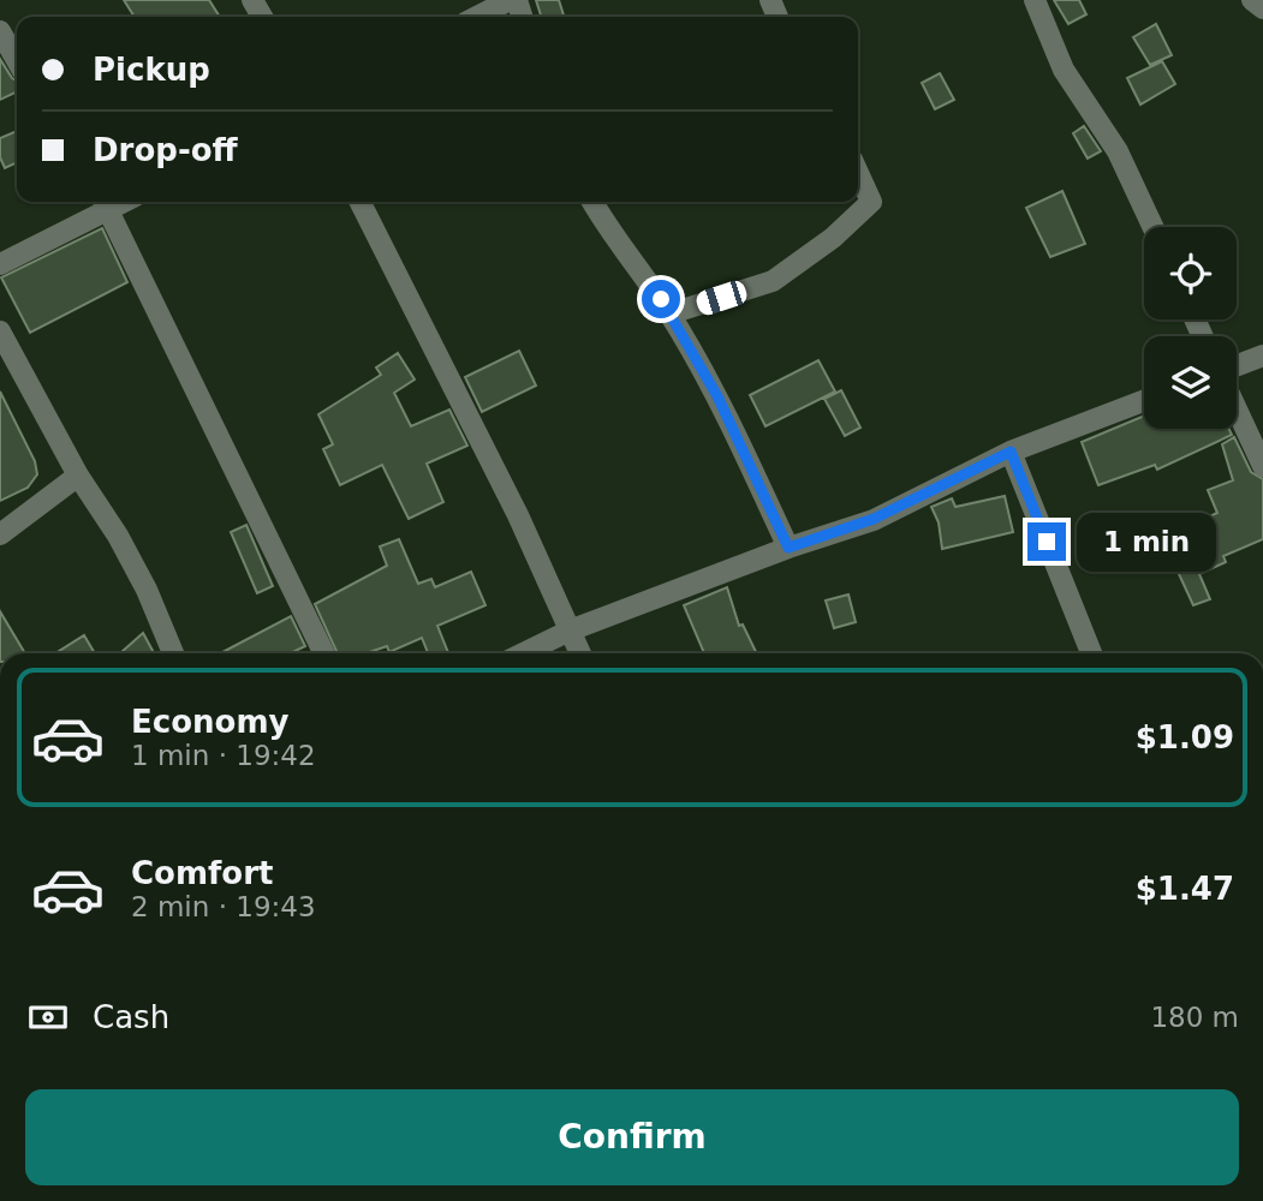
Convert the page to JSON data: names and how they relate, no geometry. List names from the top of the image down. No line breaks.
{"page":{"banner":["Pickup","Drop-off"],"bubble":"1 min","list":[{"name":"Economy","note":"1 min · 19:42","value":"$1.09"},{"name":"Comfort","note":"2 min · 19:43","value":"$1.47"}],"pay":["Cash","180 m"],"buttons":"Confirm"}}
